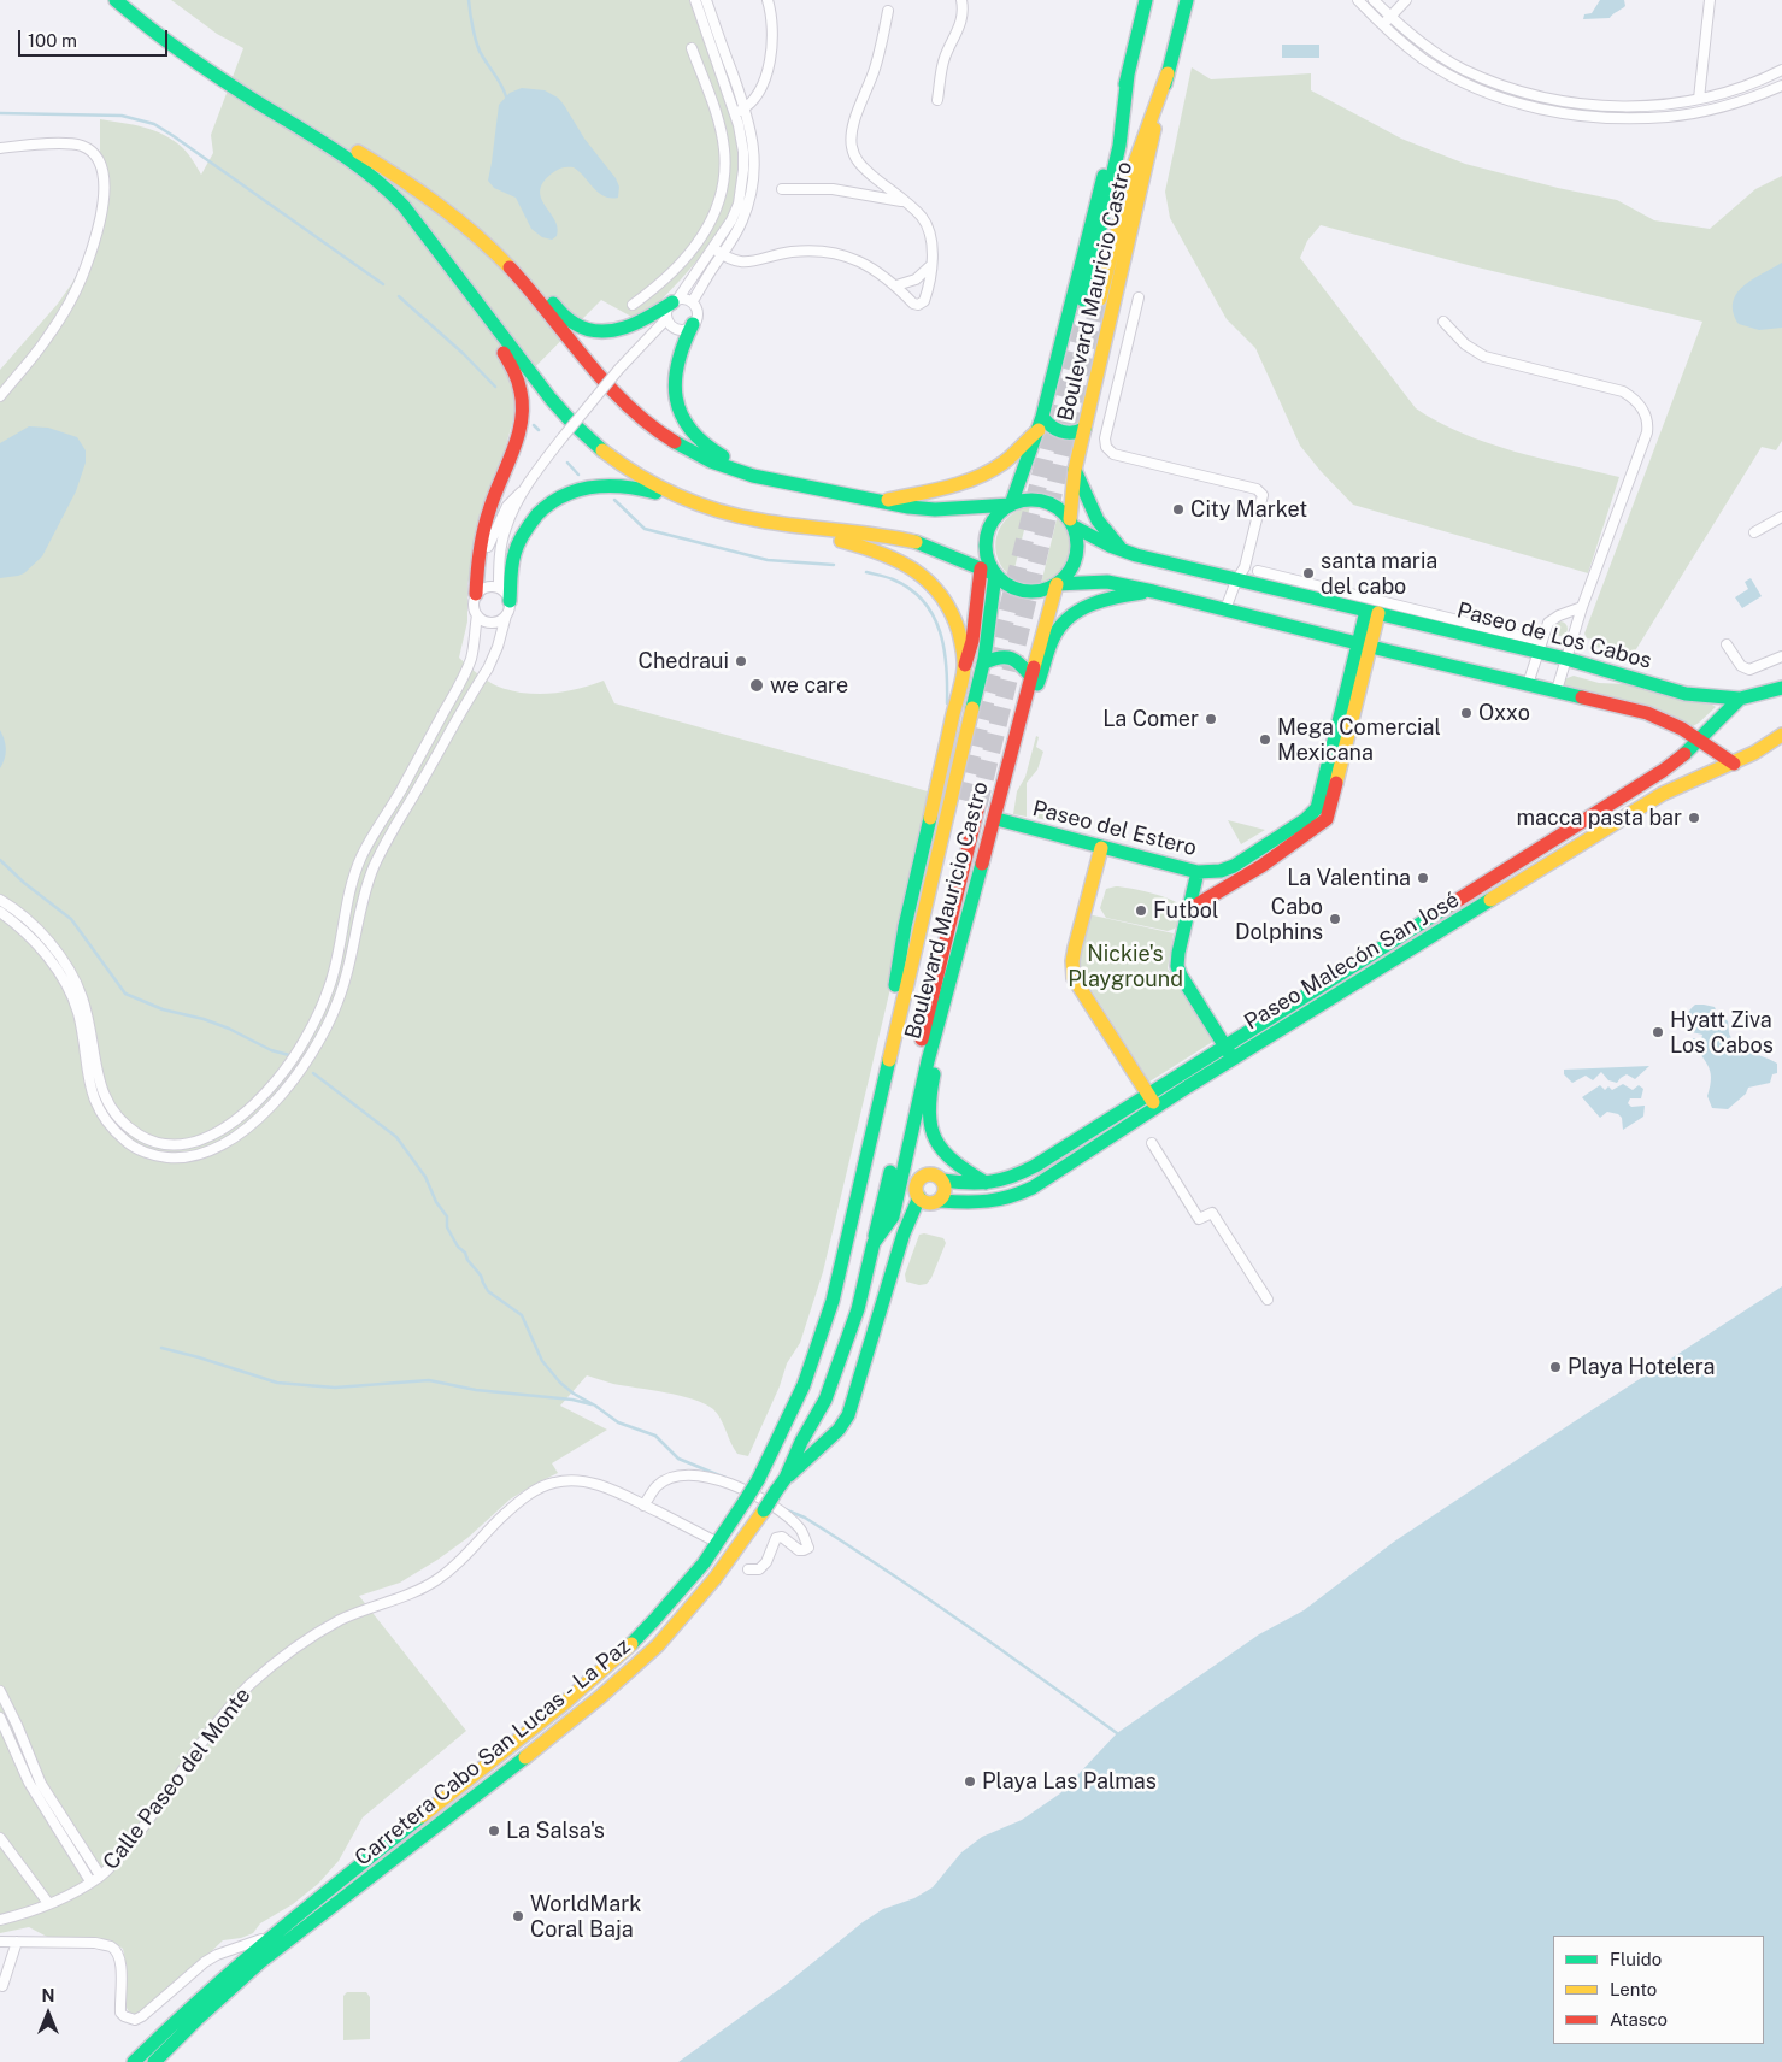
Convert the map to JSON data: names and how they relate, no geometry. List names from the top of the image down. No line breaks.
{"streets":{"main road":["Boulevard Mauricio Castro","Paseo de Los Cabos","Paseo del Estero","Paseo Malecón San José","Carretera Cabo San Lucas - La Paz"],"street":["Calle Paseo del Monte"]},"crossings":[["Boulevard Mauricio Castro","Paseo de Los Cabos"],["Boulevard Mauricio Castro","Carretera Cabo San Lucas - La Paz"],["Paseo de Los Cabos","Paseo del Estero"],["Paseo de Los Cabos","Paseo Malecón San José"],["Carretera Cabo San Lucas - La Paz","Calle Paseo del Monte"]],"parks":["Nickie's Playground"],"places":["City Market","santa maria del cabo","Chedraui","we care","Oxxo","La Comer","Mega Comercial Mexicana","macca pasta bar","La Valentina","Futbol","Cabo Dolphins","Hyatt Ziva Los Cabos","Playa Hotelera","Playa Las Palmas","La Salsa's","WorldMark Coral Baja"],"legend":["Fluido","Lento","Atasco"],"scale_bar":"100 m","north":"top"}
